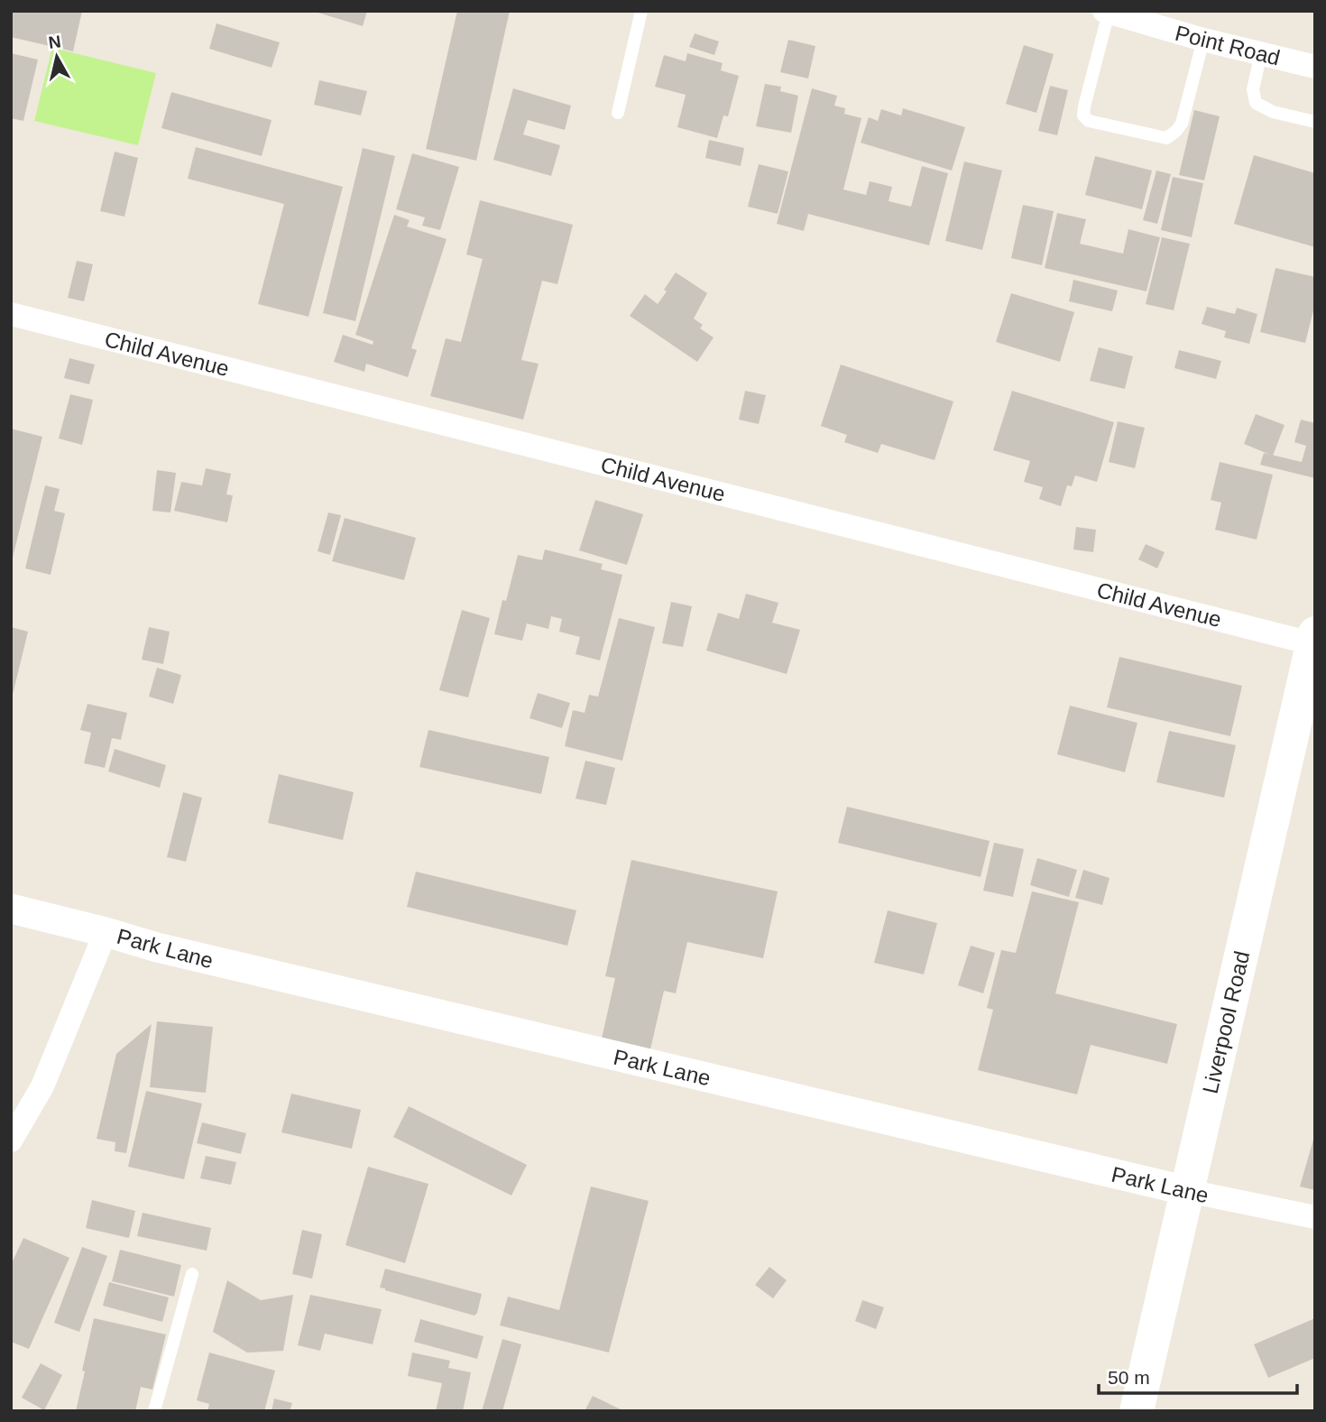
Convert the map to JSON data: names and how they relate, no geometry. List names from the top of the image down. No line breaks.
{"streets":{"main road":["Liverpool Road"],"street":["Point Road","Child Avenue","Park Lane"]},"crossings":[["Child Avenue","Liverpool Road"],["Park Lane","Liverpool Road"]],"scale_bar":"50 m","north":"top"}
